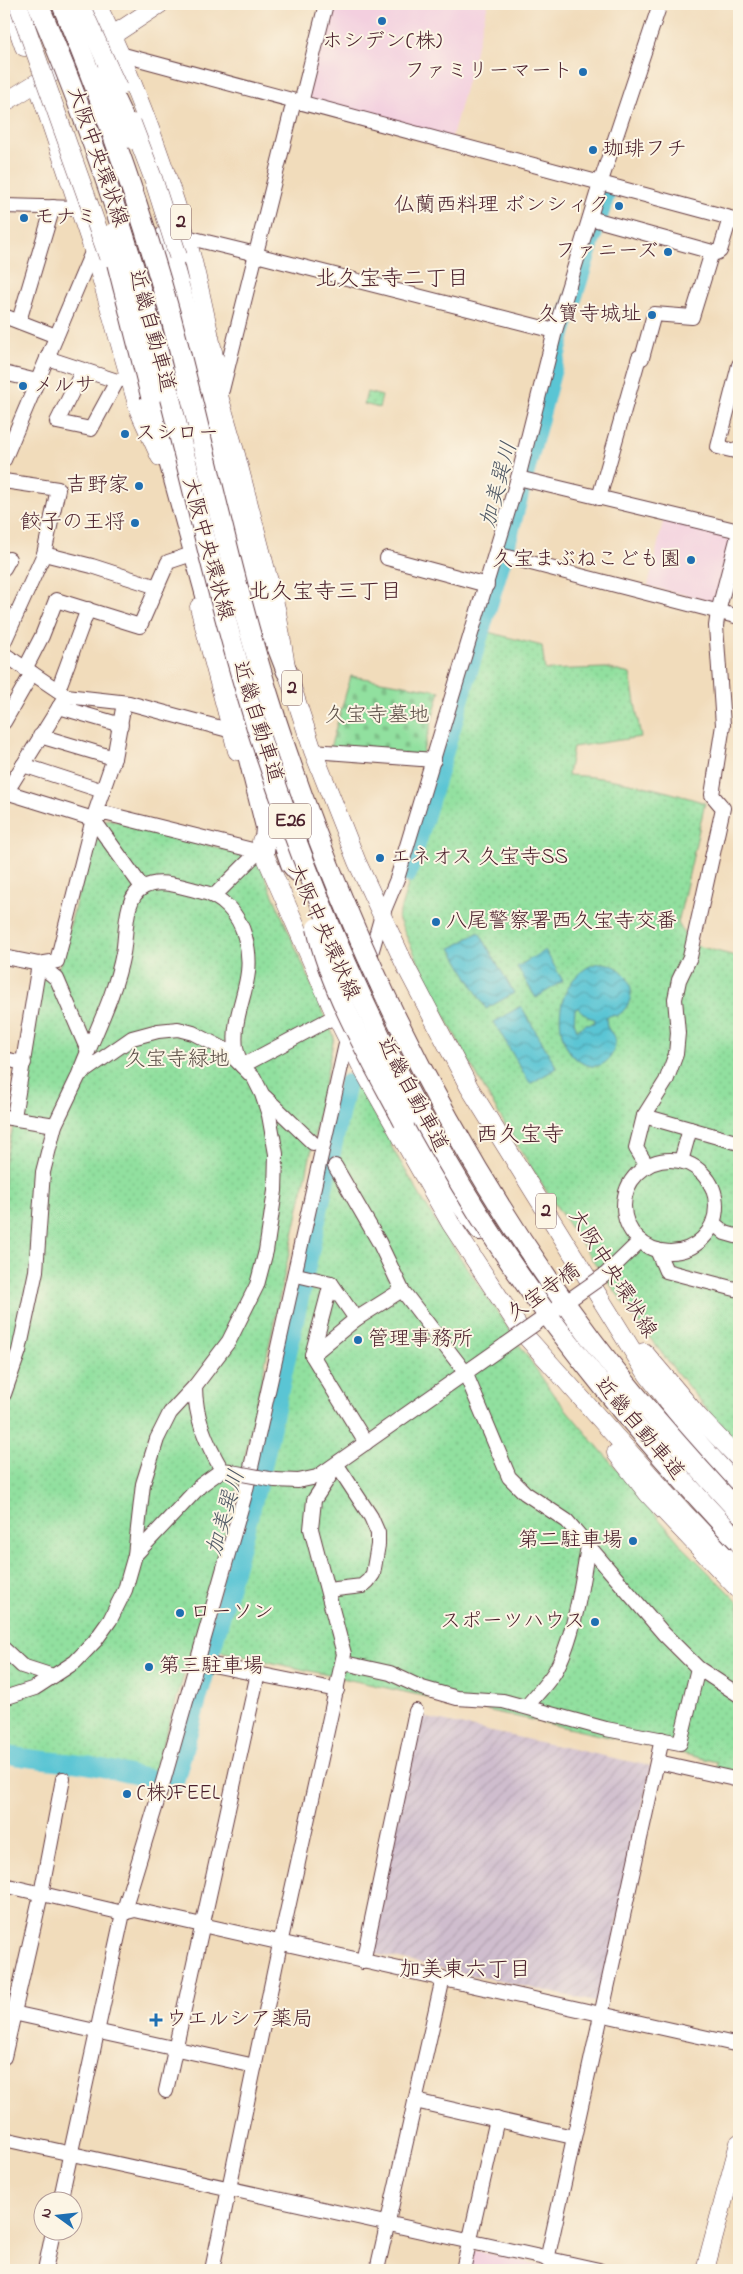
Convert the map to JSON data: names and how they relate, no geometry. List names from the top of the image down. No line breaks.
{"streets":{"highway":["近畿自動車道","E26"],"main road":["大阪中央環状線","2"],"street":["久宝寺橋"]},"crossings":[["大阪中央環状線","2"]],"districts":["北久宝寺二丁目","北久宝寺三丁目","西久宝寺","加美東六丁目"],"water":["加美巽川"],"parks":["久宝寺墓地","久宝寺緑地"],"places":{"other":["ホシデン(株)","ファミリーマート","珈琲フチ","仏蘭西料理 ボンシィク","モナミ","ファニーズ","久寶寺城址","メルサ","スシロー","吉野家","餃子の王将","久宝まぶねこども園","エネオス 久宝寺SS","八尾警察署西久宝寺交番","管理事務所","第二駐車場","ローソン","スポーツハウス","第三駐車場","(株)FEEL"],"health":["ウエルシア薬局"]},"north":"left"}
